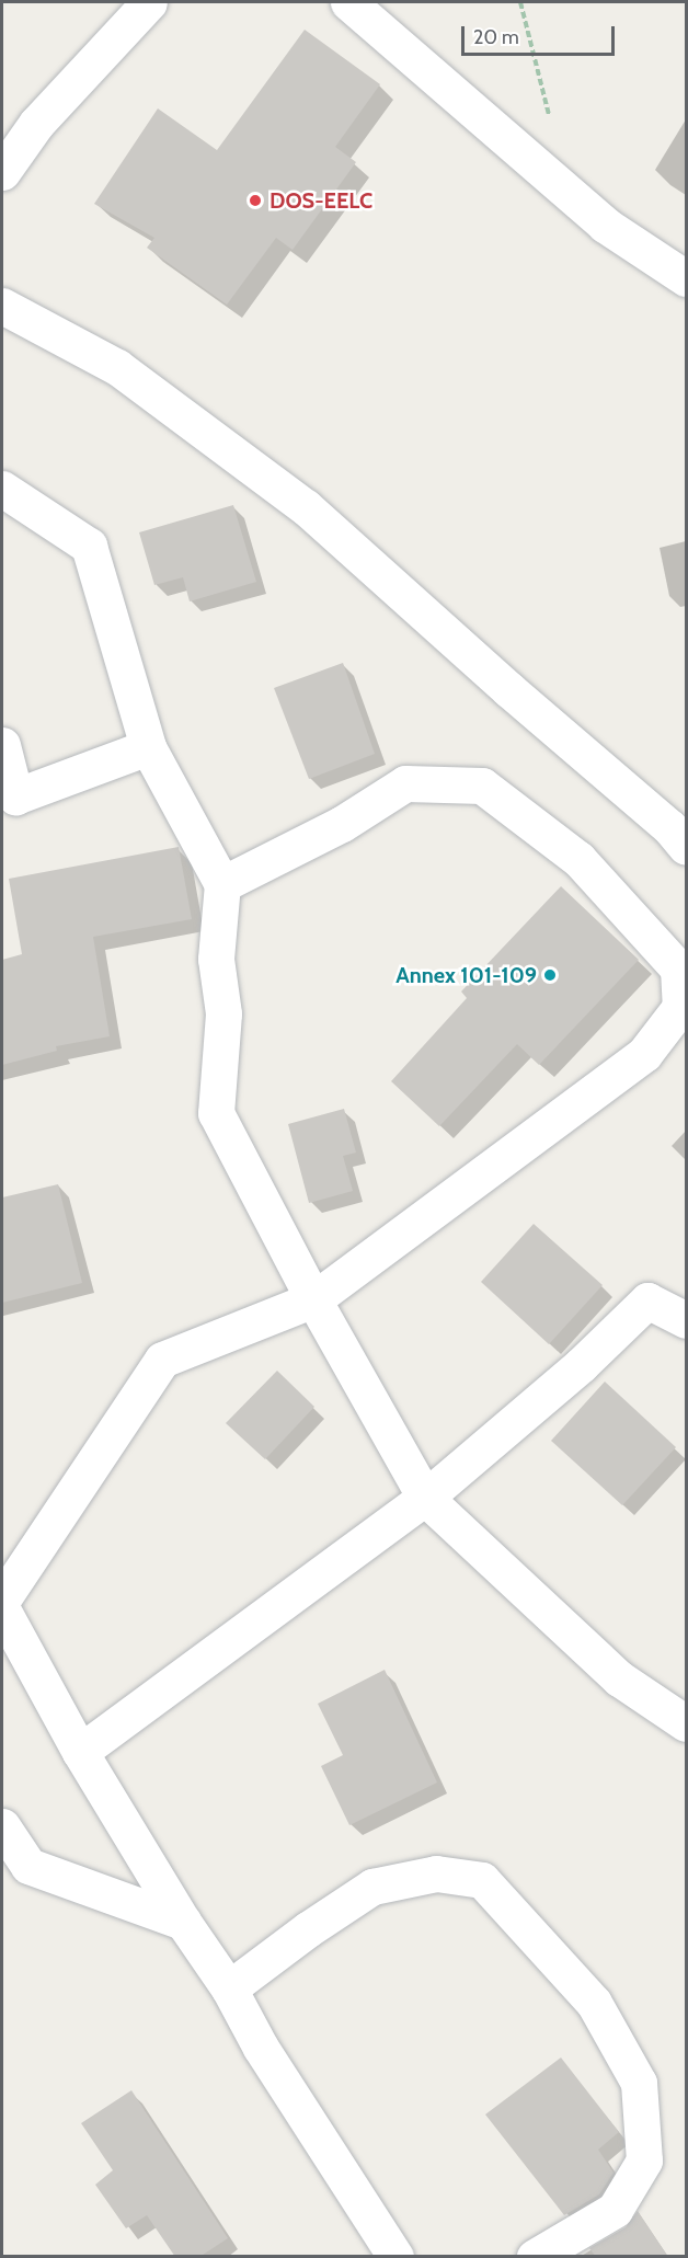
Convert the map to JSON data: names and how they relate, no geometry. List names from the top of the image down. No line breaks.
{"places":["DOS-EELC","Annex 101-109"],"scale_bar":"20 m"}
